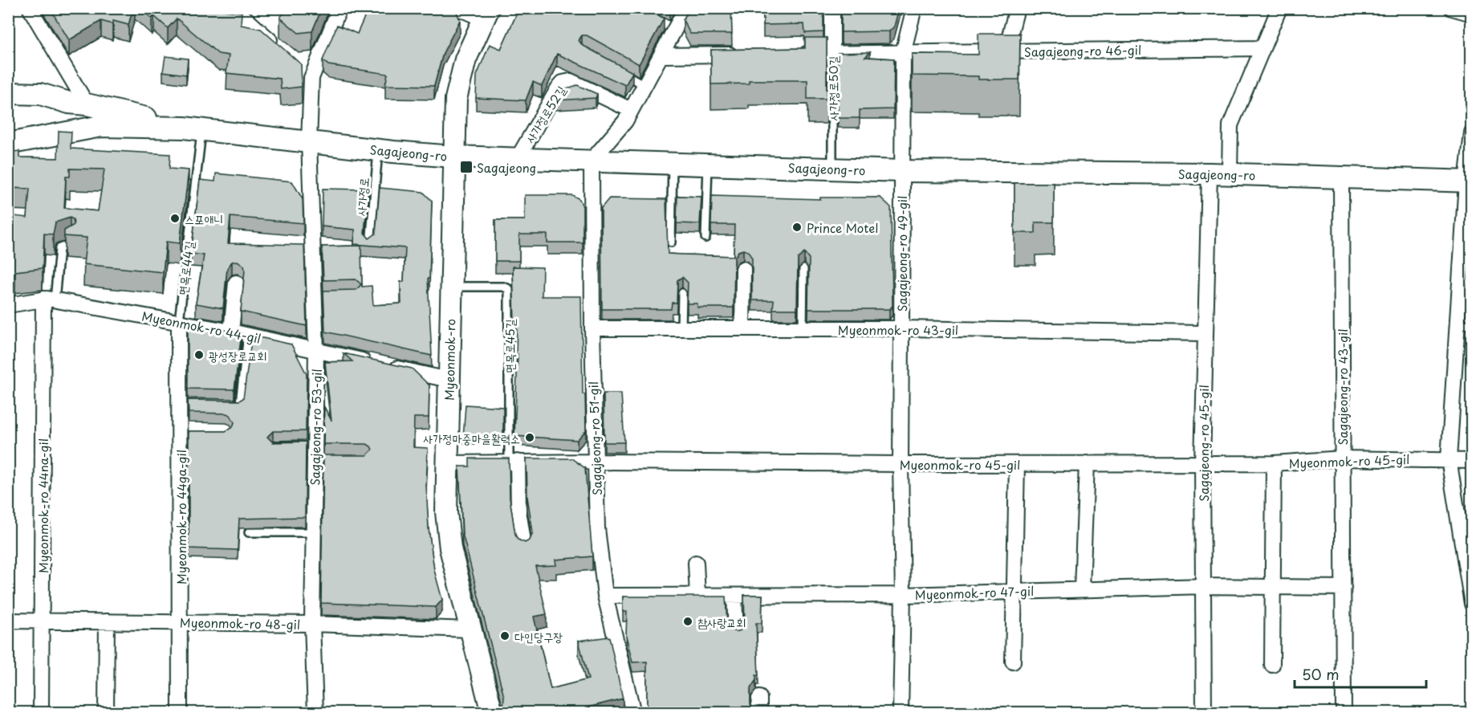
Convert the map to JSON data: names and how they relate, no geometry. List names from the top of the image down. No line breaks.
{"streets":{"main road":["Sagajeong-ro","Myeonmok-ro"],"street":["Sagajeong-ro 46-gil","사가정로50길","사가정로52길","Sagajeong-ro 49-gil","Myeonmok-ro 44-gil","Myeonmok-ro 43-gil","면목로45길","Sagajeong-ro 43-gil","Sagajeong-ro 53-gil","Sagajeong-ro 51-gil","Sagajeong-ro 45-gil","Myeonmok-ro 45-gil","Myeonmok-ro 44na-gil","Myeonmok-ro 44ga-gil","Myeonmok-ro 47-gil","Myeonmok-ro 48-gil"],"lane":["사가정로","면목로44길"]},"crossings":[["Sagajeong-ro 46-gil","사가정로50길"],["Sagajeong-ro 46-gil","Sagajeong-ro 49-gil"],["사가정로50길","Sagajeong-ro"],["사가정로52길","Sagajeong-ro"],["Sagajeong-ro","사가정로"],["Sagajeong-ro","Sagajeong-ro 49-gil"],["Sagajeong-ro","면목로44길"],["Sagajeong-ro","Myeonmok-ro"],["Sagajeong-ro","Sagajeong-ro 43-gil"],["Sagajeong-ro","Sagajeong-ro 53-gil"],["Sagajeong-ro","Sagajeong-ro 51-gil"],["Sagajeong-ro","Sagajeong-ro 45-gil"],["Sagajeong-ro 49-gil","Myeonmok-ro 43-gil"],["Sagajeong-ro 49-gil","Myeonmok-ro 45-gil"],["Sagajeong-ro 49-gil","Myeonmok-ro 47-gil"],["면목로44길","Myeonmok-ro 44-gil"],["면목로44길","Myeonmok-ro 44ga-gil"],["Myeonmok-ro 44-gil","Myeonmok-ro"],["Myeonmok-ro 44-gil","Sagajeong-ro 53-gil"],["Myeonmok-ro 44-gil","Myeonmok-ro 44na-gil"],["Myeonmok-ro 44-gil","Myeonmok-ro 44ga-gil"],["Myeonmok-ro 43-gil","Sagajeong-ro 51-gil"],["Myeonmok-ro 43-gil","Sagajeong-ro 45-gil"],["면목로45길","Myeonmok-ro"],["면목로45길","Myeonmok-ro 45-gil"],["Myeonmok-ro","Myeonmok-ro 45-gil"],["Myeonmok-ro","Myeonmok-ro 48-gil"],["Sagajeong-ro 43-gil","Myeonmok-ro 45-gil"],["Sagajeong-ro 43-gil","Myeonmok-ro 47-gil"],["Sagajeong-ro 53-gil","Myeonmok-ro 48-gil"],["Sagajeong-ro 51-gil","Myeonmok-ro 45-gil"],["Sagajeong-ro 51-gil","Myeonmok-ro 47-gil"],["Sagajeong-ro 45-gil","Myeonmok-ro 45-gil"],["Sagajeong-ro 45-gil","Myeonmok-ro 47-gil"],["Myeonmok-ro 44na-gil","Myeonmok-ro 48-gil"],["Myeonmok-ro 44ga-gil","Myeonmok-ro 48-gil"]],"places":{"transit":["Sagajeong"],"other":["스포애니","Prince Motel","광성장로교회","사가정마중마을활력소","참사랑교회","다인당구장"]},"scale_bar":"50 m"}
